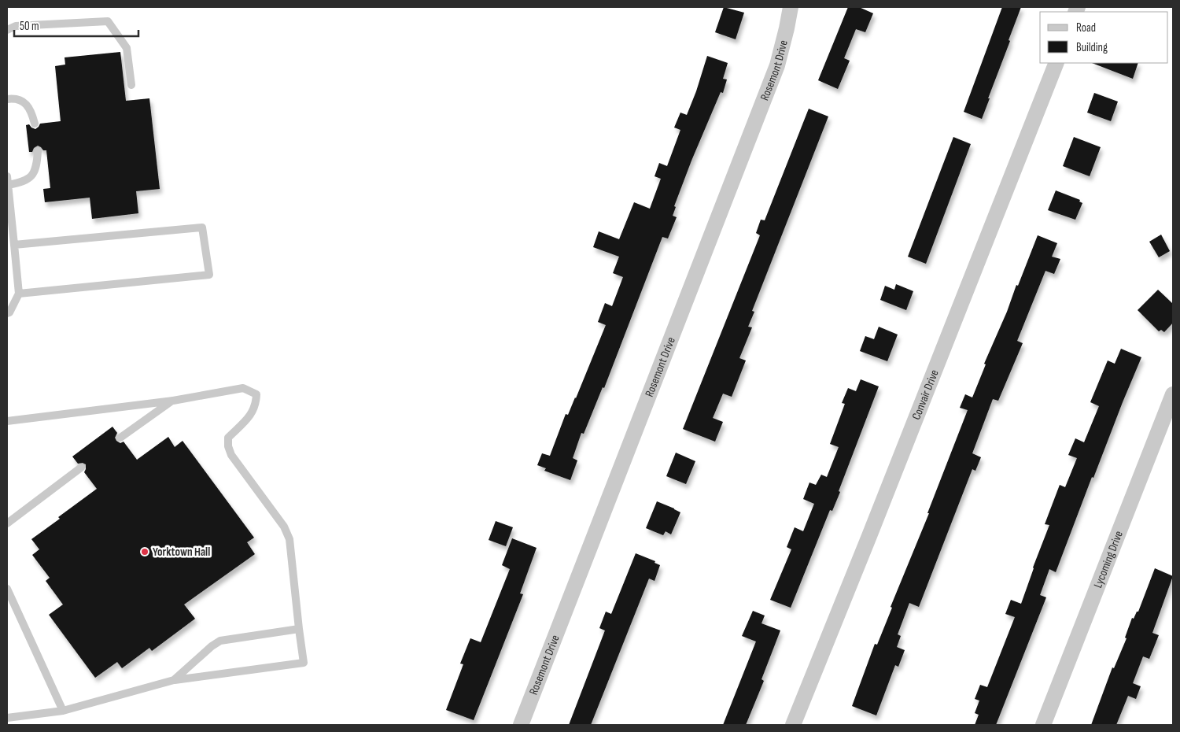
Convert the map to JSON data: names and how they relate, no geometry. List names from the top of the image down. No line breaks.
{"streets":{"street":["Rosemont Drive","Convair Drive","Lycoming Drive"]},"places":["Yorktown Hall"],"legend":["Road","Building"],"scale_bar":"50 m"}
